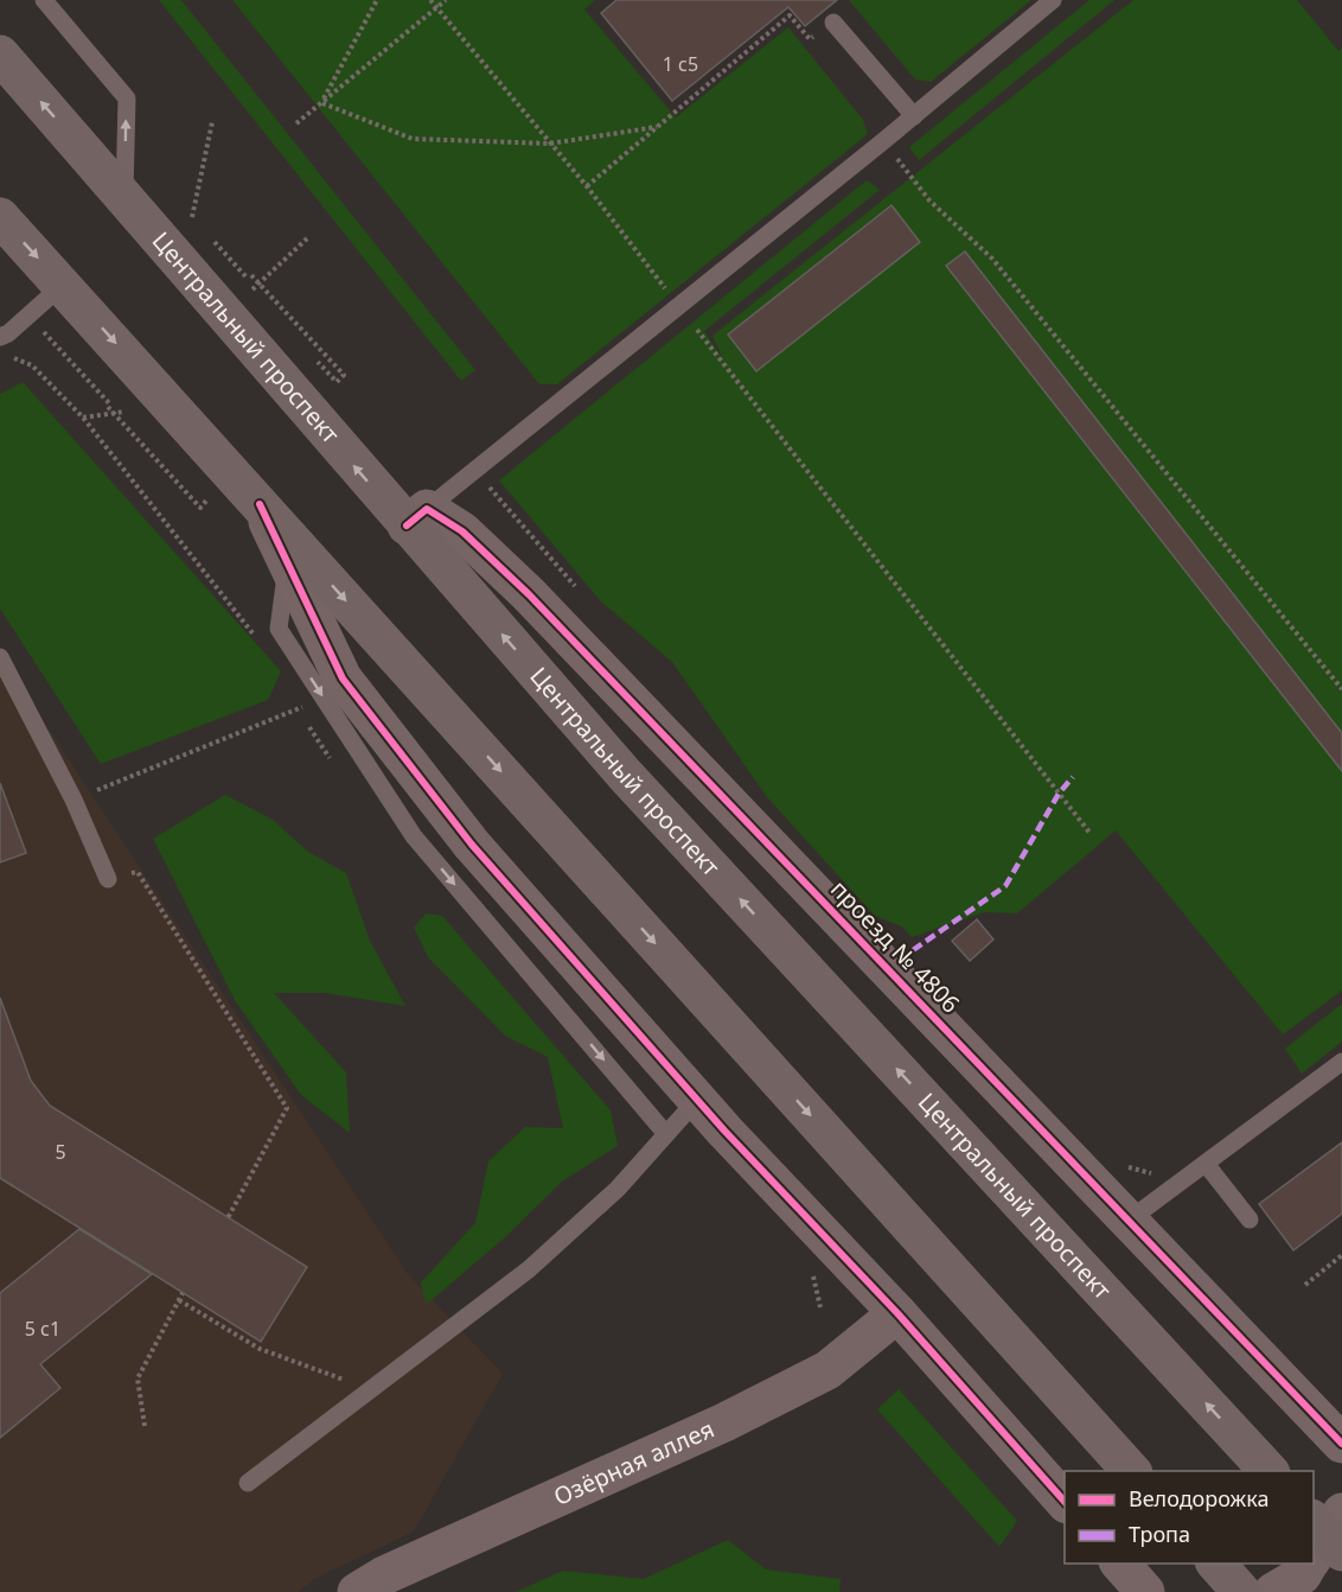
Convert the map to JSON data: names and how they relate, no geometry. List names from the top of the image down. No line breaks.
{"streets":{"main road":["Центральный проспект"],"street":["проезд № 4806","Озёрная аллея"]},"crossings":[["Центральный проспект","проезд № 4806"]],"house_numbers":["1 с5","5","5 с1"],"legend":["Велодорожка","Тропа"]}
